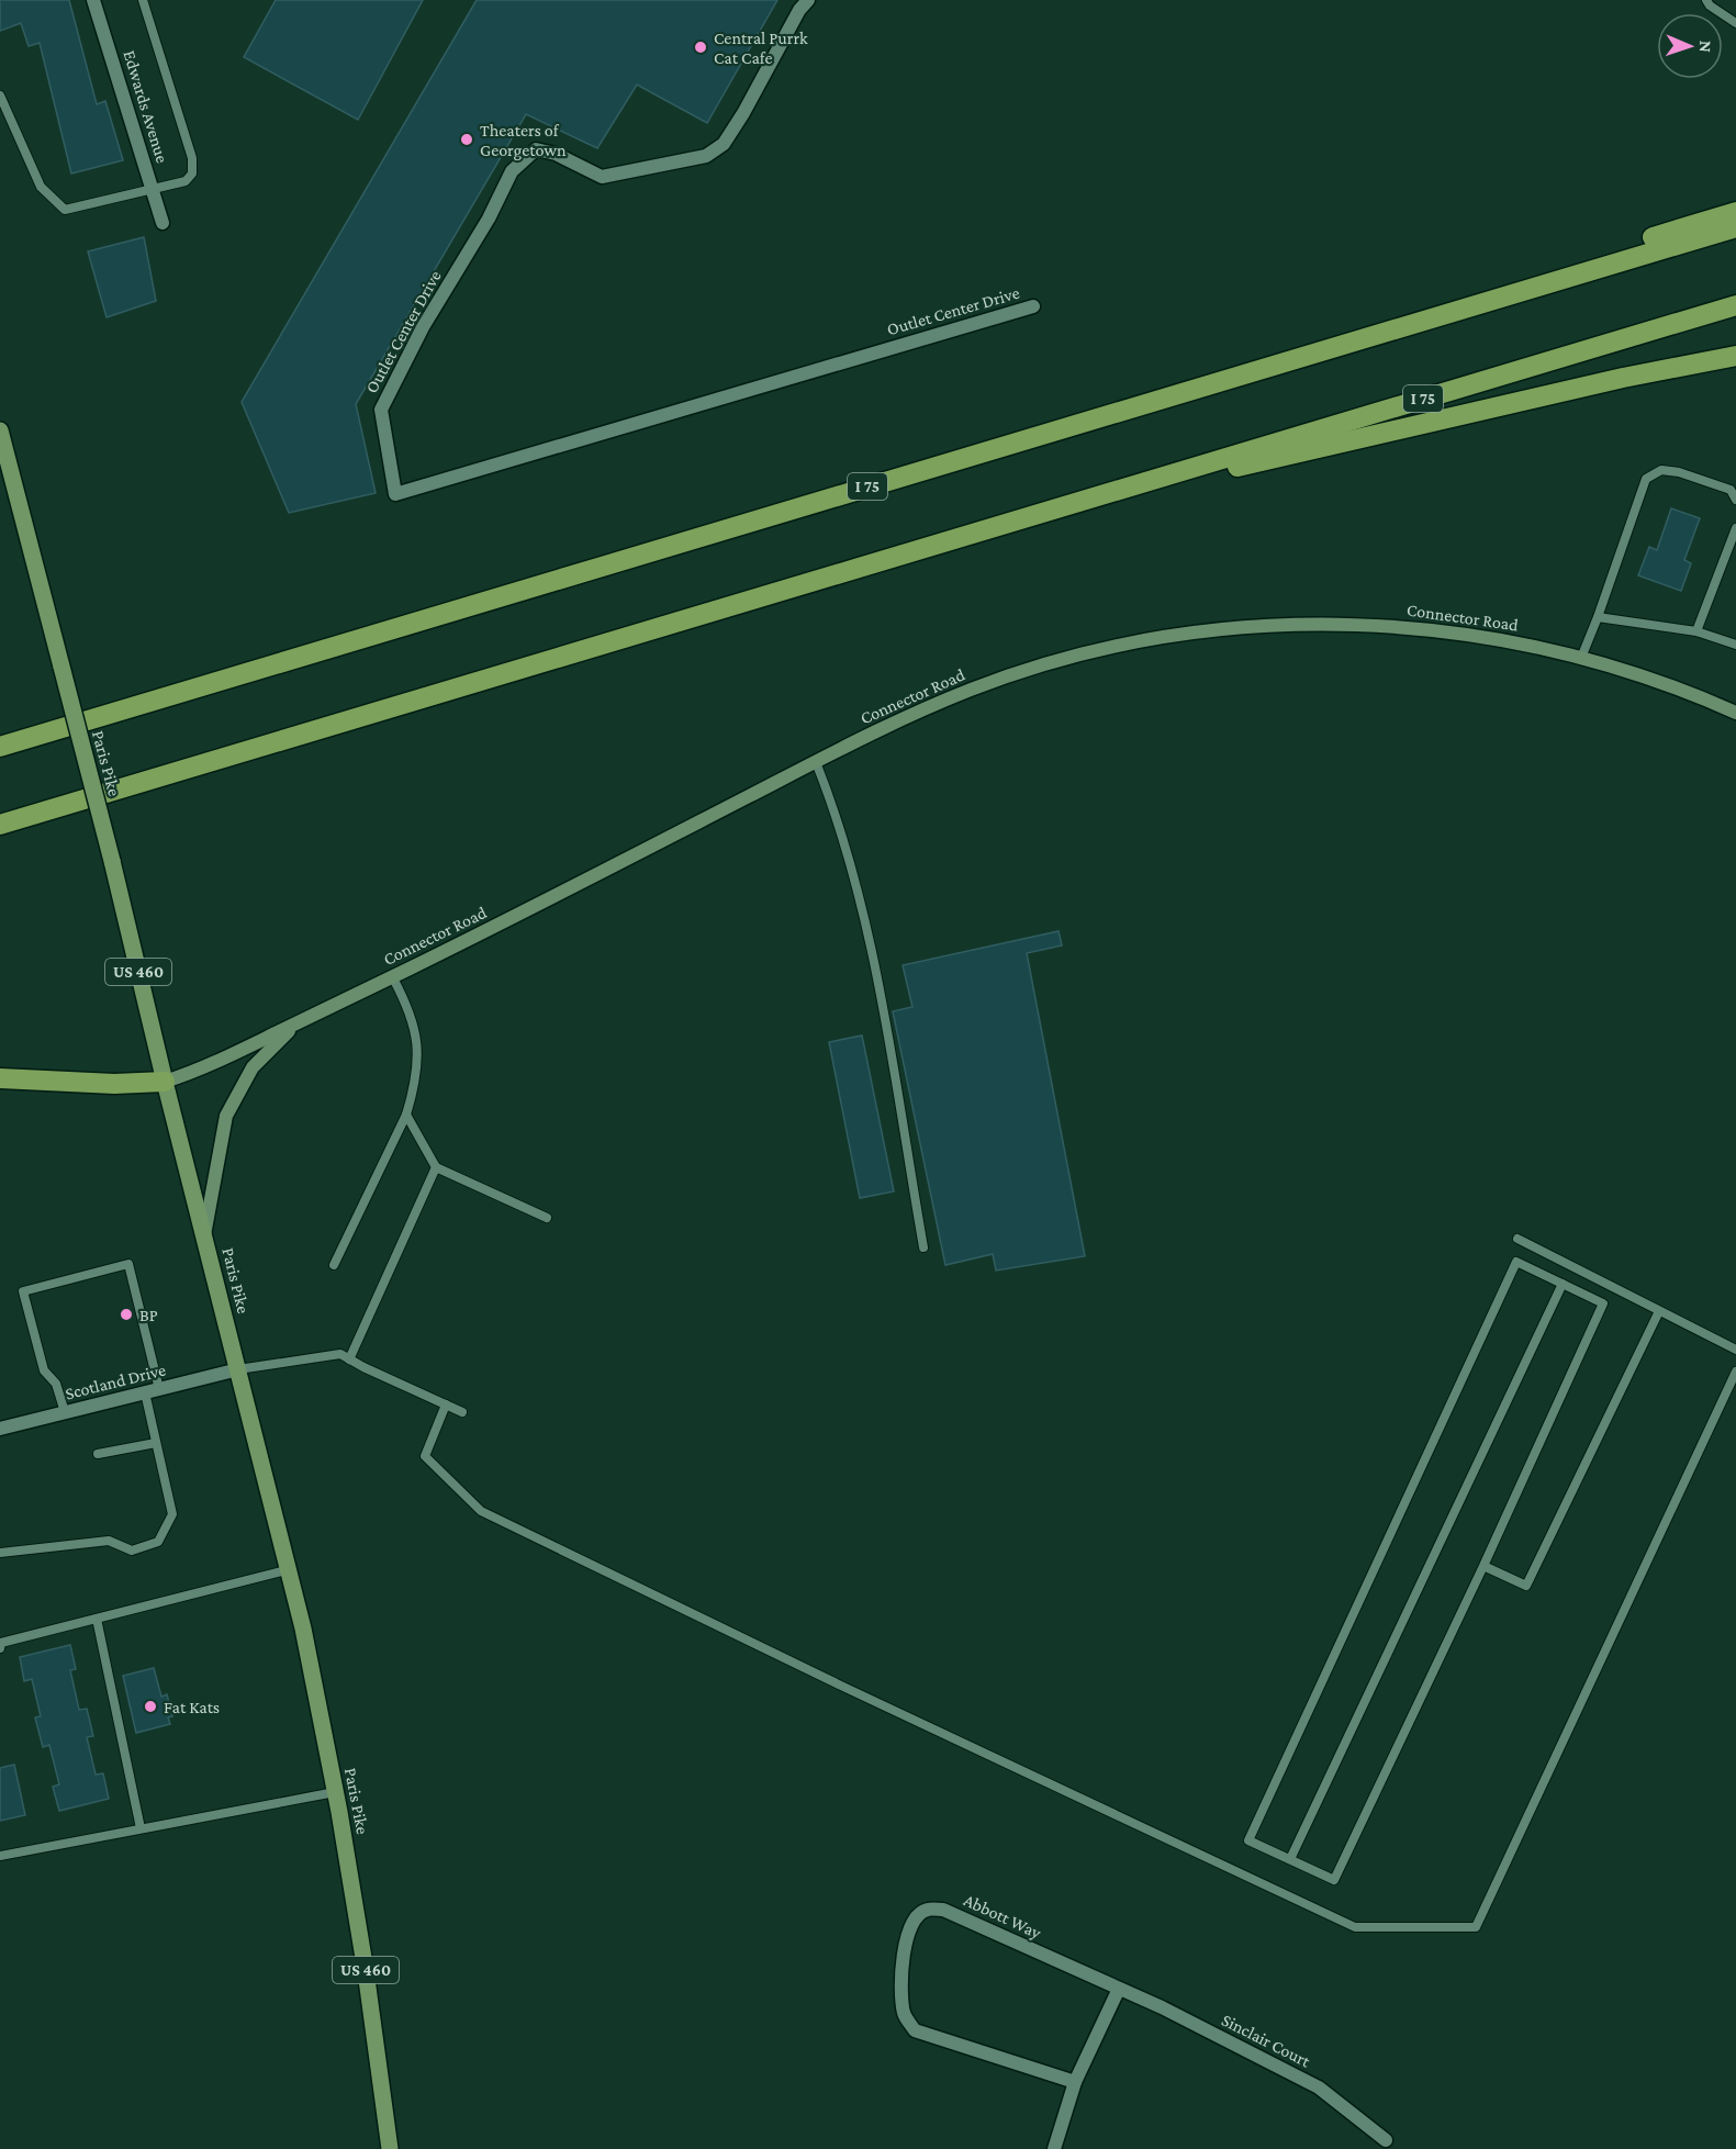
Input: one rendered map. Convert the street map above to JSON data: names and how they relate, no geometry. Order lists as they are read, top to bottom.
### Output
{
  "streets": {
    "highway": ["I 75"],
    "main road": ["Connector Road", "Paris Pike", "US 460"],
    "street": [
      "Edwards Avenue",
      "Outlet Center Drive",
      "Scotland Drive",
      "Abbott Way",
      "Sinclair Court"
    ]
  },
  "crossings": [
    ["Connector Road", "Paris Pike"],
    ["Paris Pike", "Scotland Drive"],
    ["Abbott Way", "Sinclair Court"]
  ],
  "places": [
    "Central Purrk Cat Cafe",
    "Theaters of Georgetown",
    "BP",
    "Fat Kats"
  ],
  "north": "right"
}
